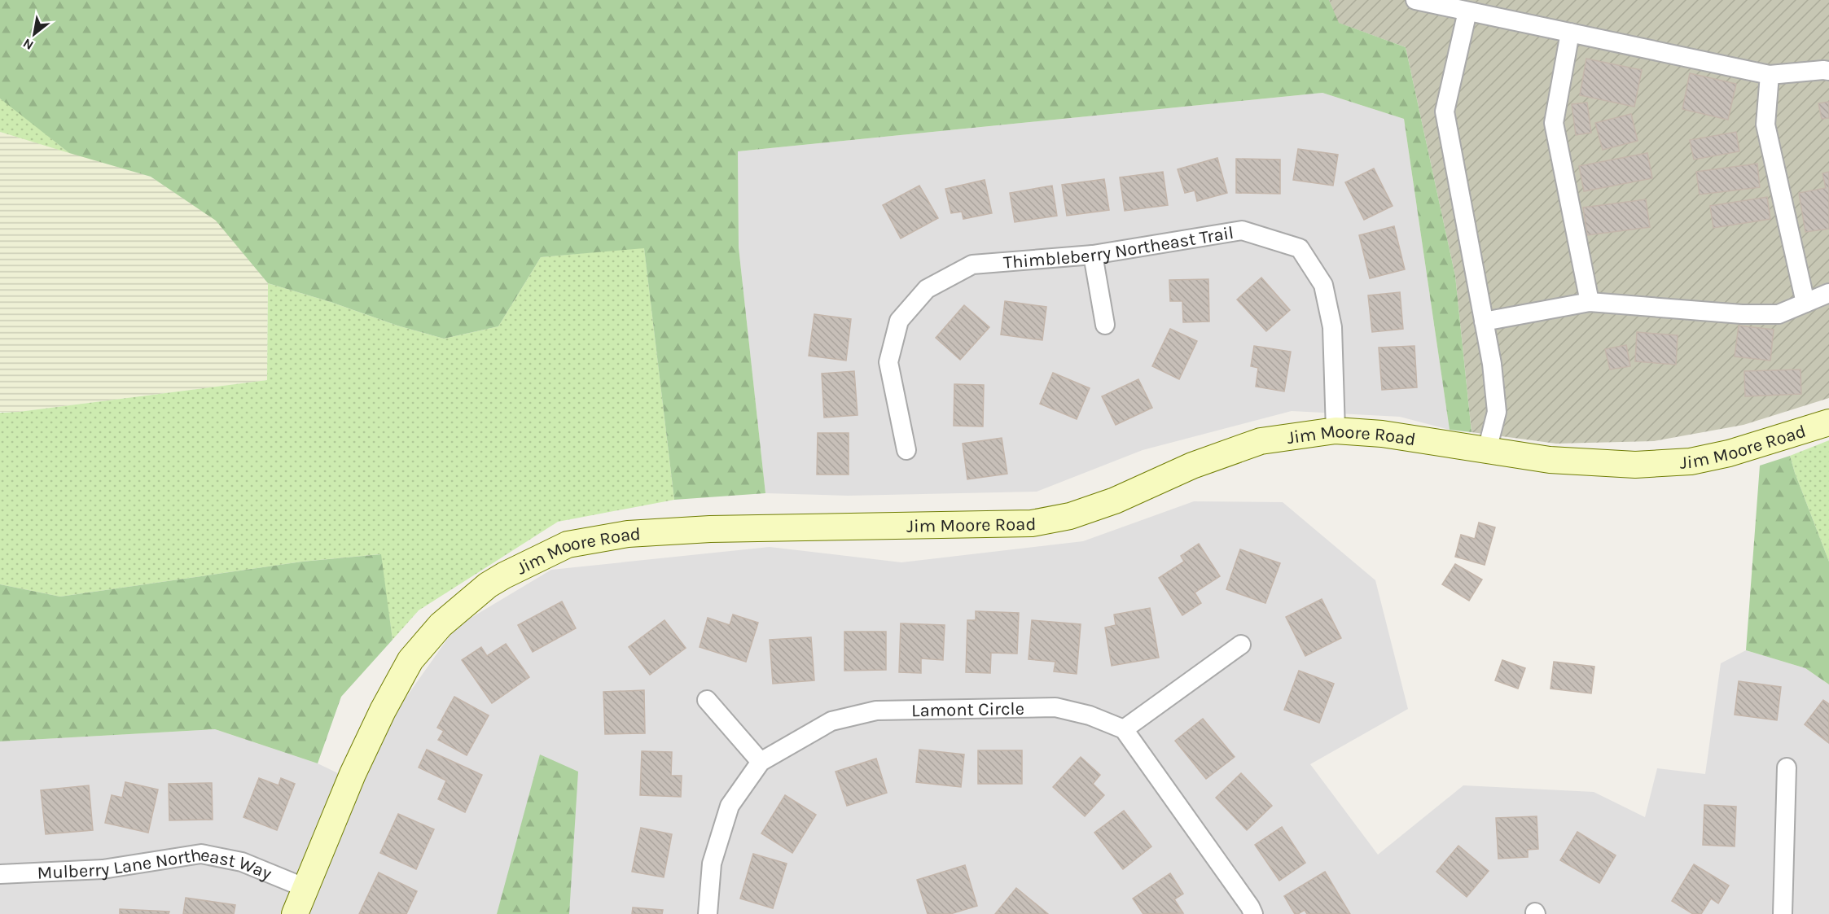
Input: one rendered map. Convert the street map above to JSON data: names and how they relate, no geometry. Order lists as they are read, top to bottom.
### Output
{
  "streets": {
    "street": [
      "Thimbleberry Northeast Trail",
      "Jim Moore Road",
      "Lamont Circle",
      "Mulberry Lane Northeast Way"
    ]
  },
  "crossings": [
    ["Thimbleberry Northeast Trail", "Jim Moore Road"],
    ["Jim Moore Road", "Mulberry Lane Northeast Way"]
  ],
  "north": "bottom left"
}
